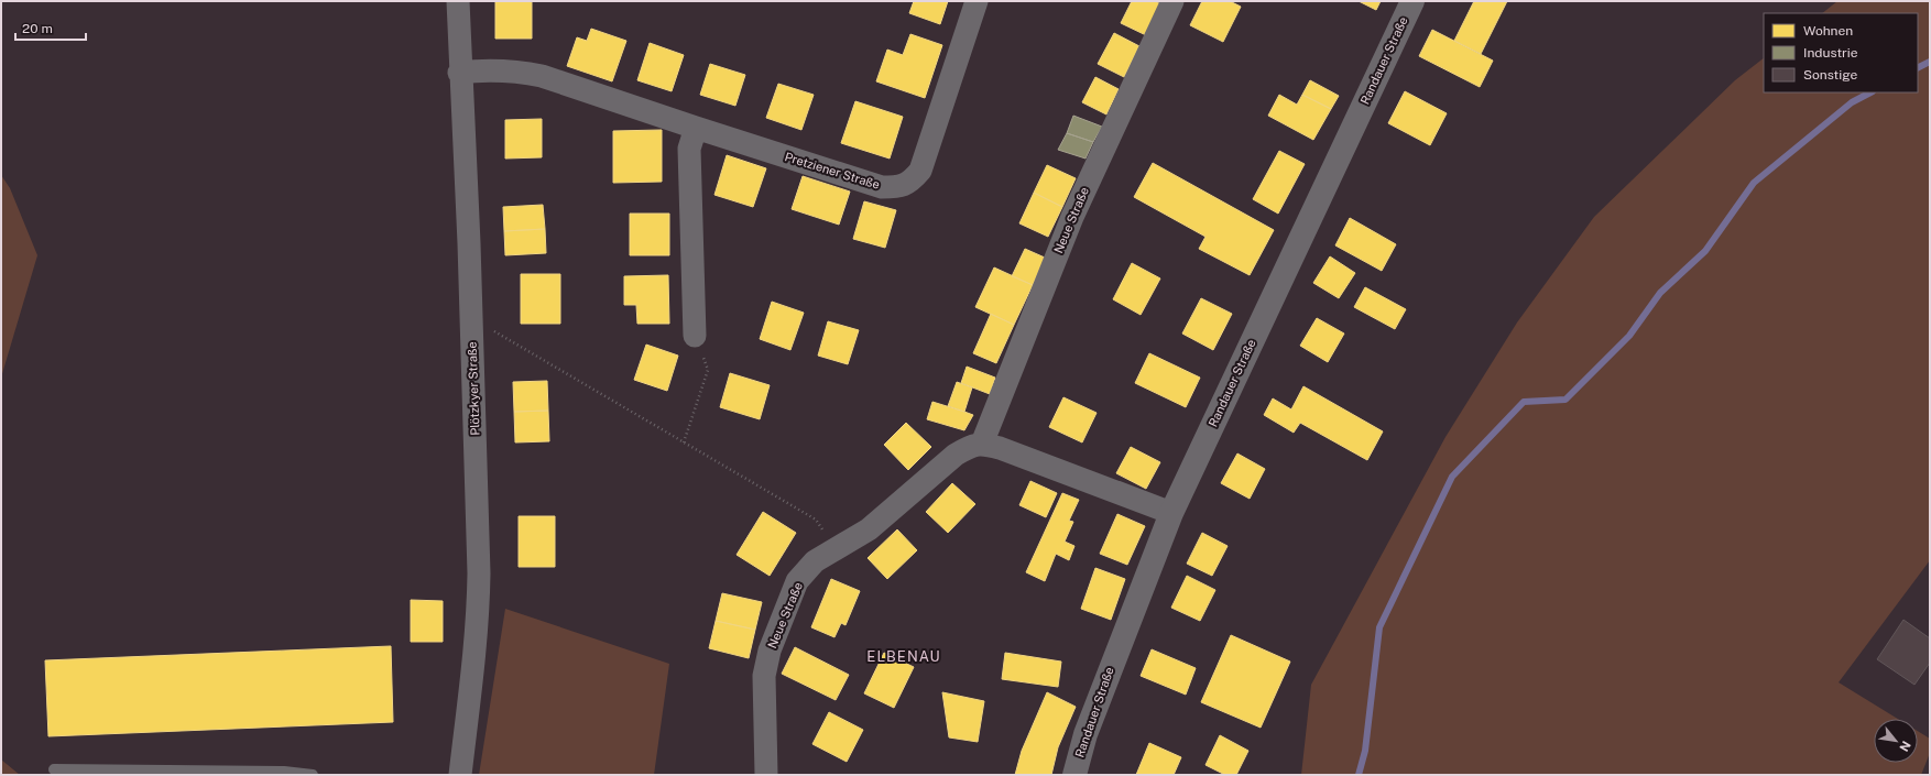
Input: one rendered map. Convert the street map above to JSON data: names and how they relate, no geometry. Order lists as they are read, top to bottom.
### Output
{
  "streets": {
    "street": [
      "Randauer Straße",
      "Pretziener Straße",
      "Neue Straße",
      "Plötzkyer Straße"
    ]
  },
  "crossings": [
    ["Pretziener Straße", "Plötzkyer Straße"]
  ],
  "districts": ["ELBENAU"],
  "legend": ["Wohnen", "Industrie", "Sonstige"],
  "scale_bar": "20 m",
  "north": "bottom right"
}
